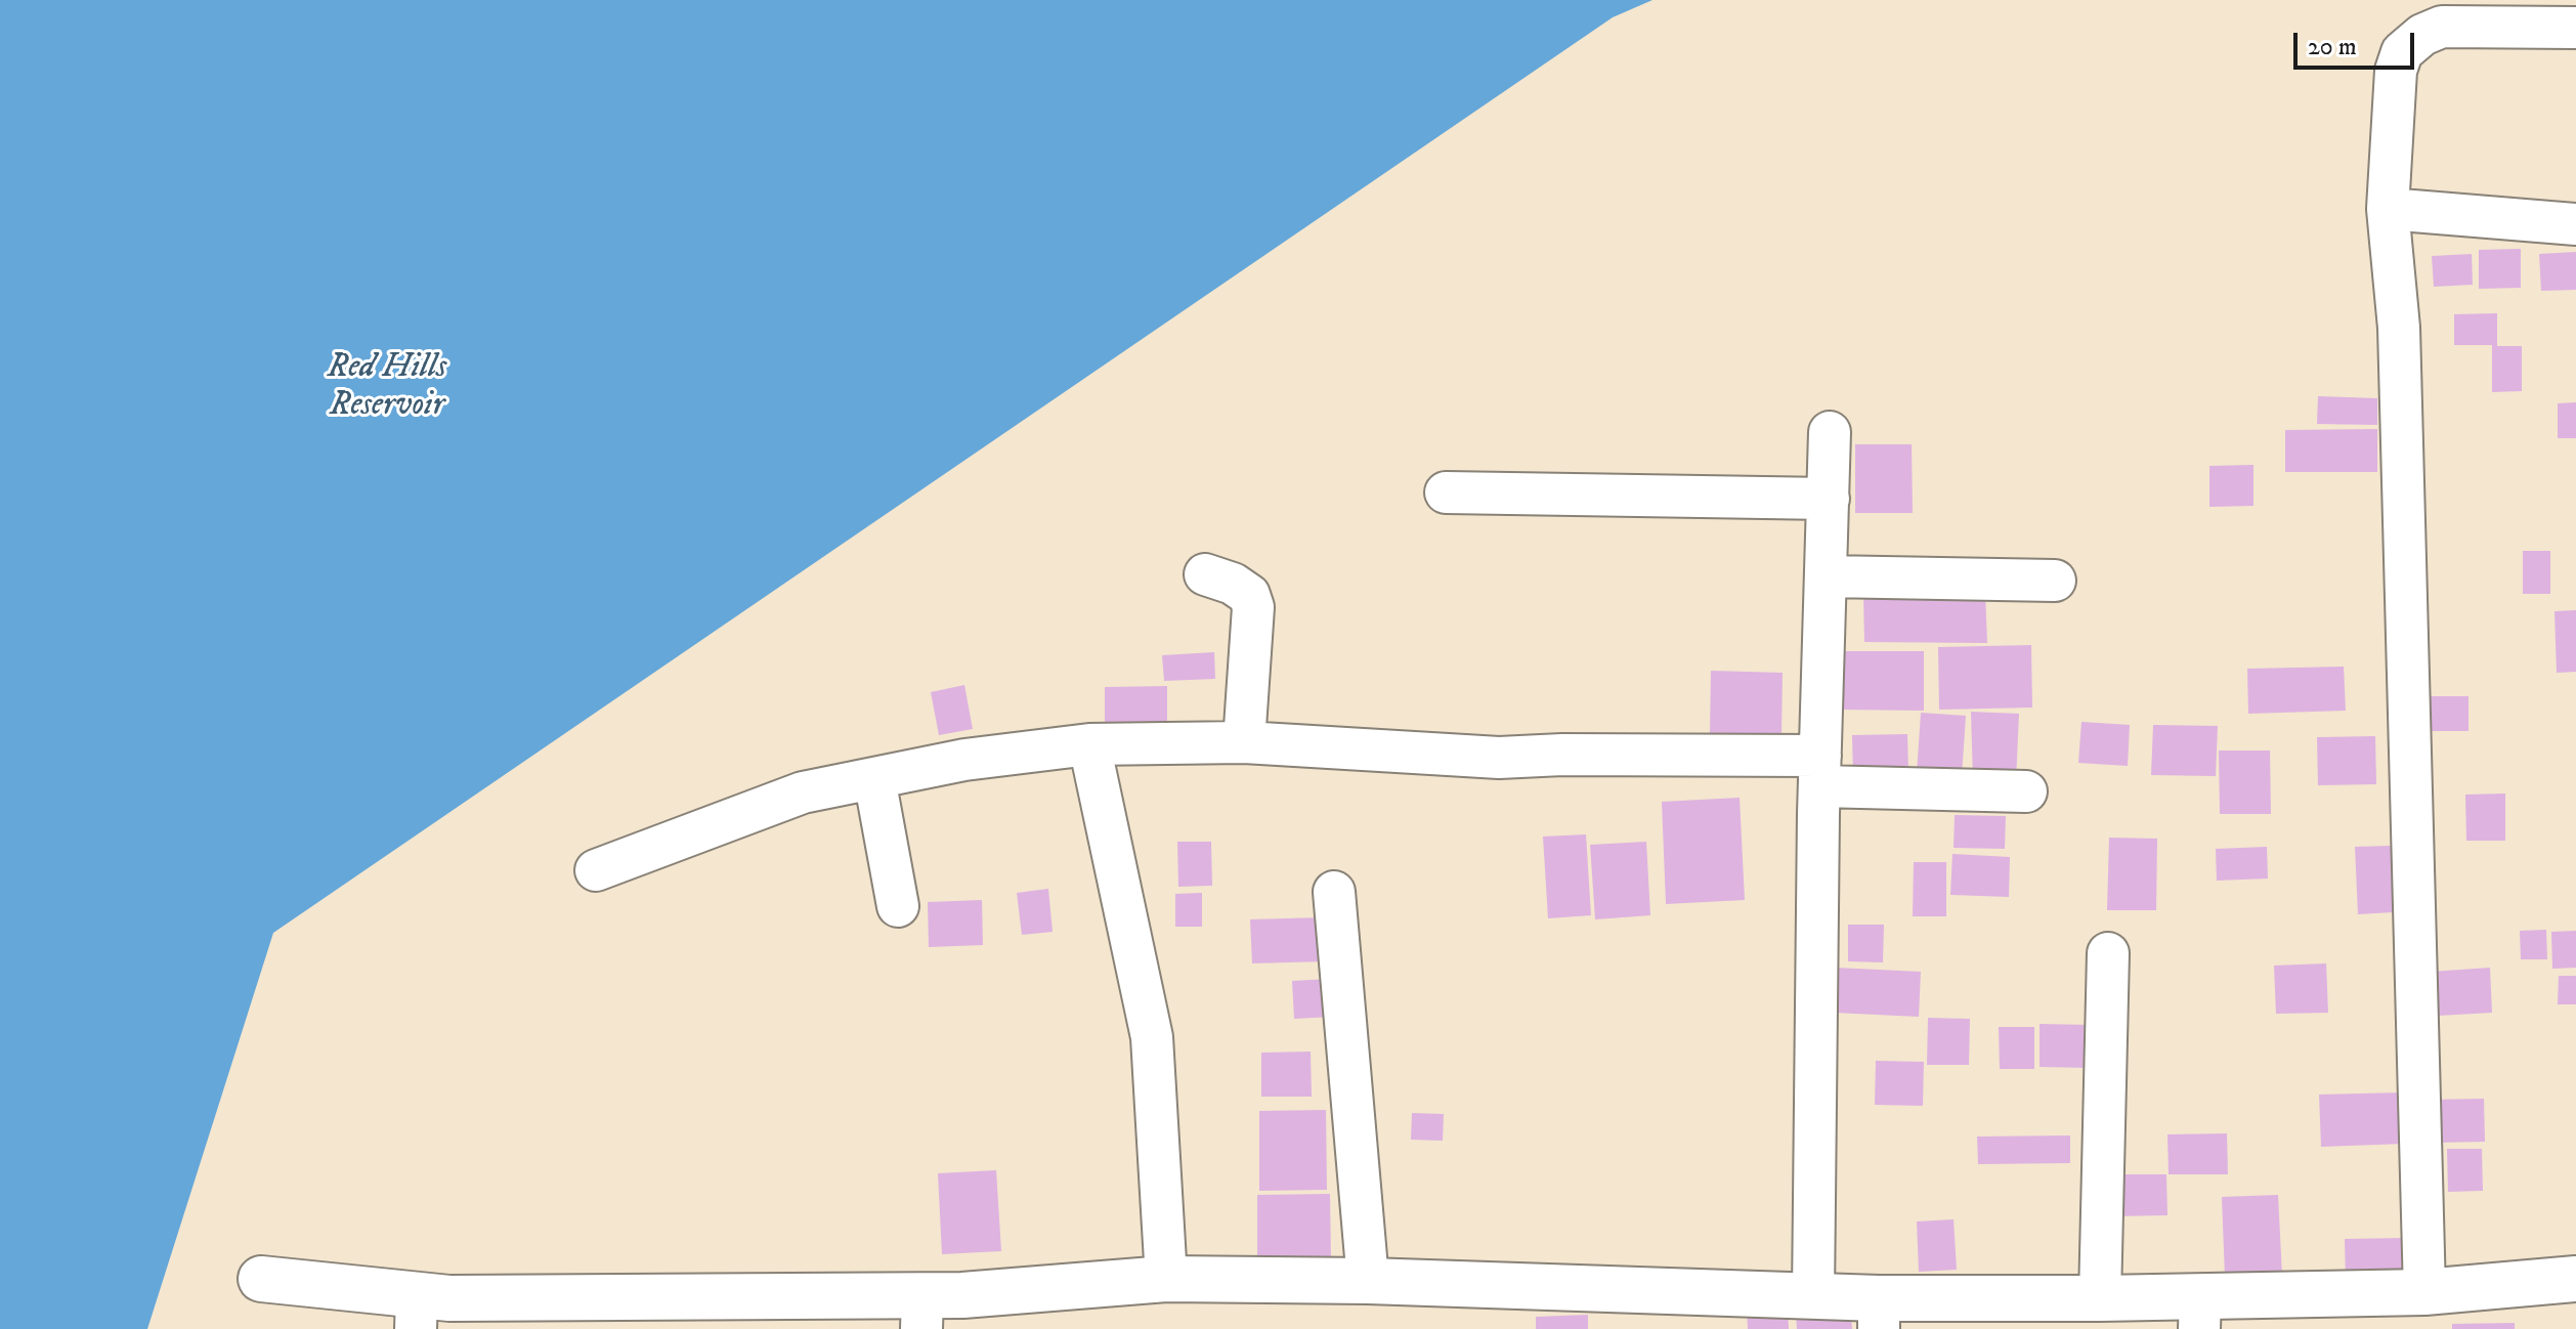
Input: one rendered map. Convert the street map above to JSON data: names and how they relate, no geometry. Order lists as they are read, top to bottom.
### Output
{
  "water": ["Red Hills Reservoir"],
  "scale_bar": "20 m"
}
